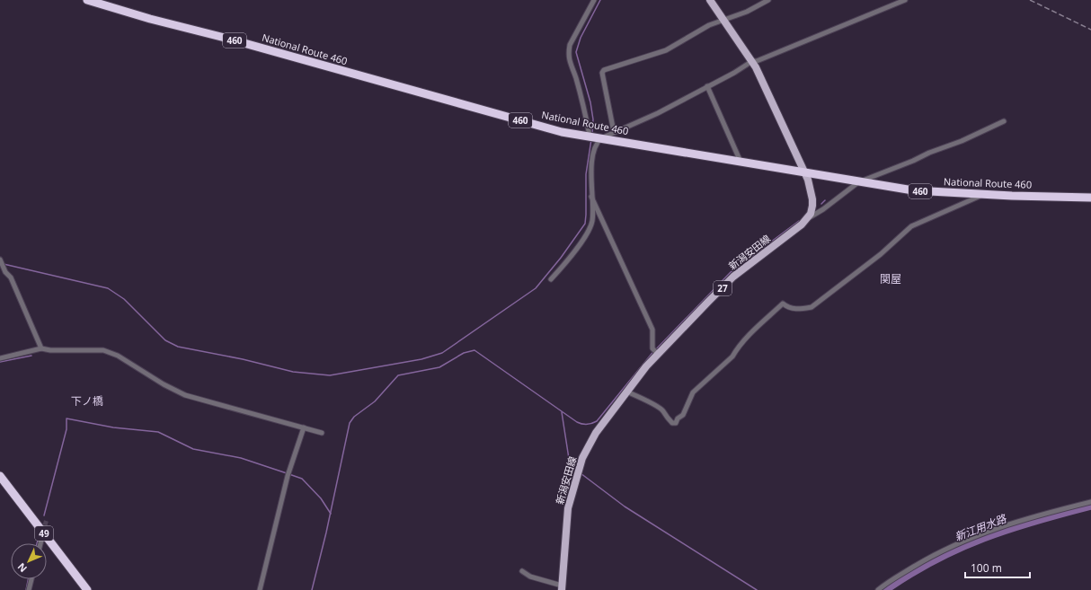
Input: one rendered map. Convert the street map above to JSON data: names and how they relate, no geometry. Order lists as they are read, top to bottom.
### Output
{
  "streets": {
    "highway": ["460", "National Route 460", "49"],
    "main road": ["新潟安田線", "27"]
  },
  "districts": ["関屋", "下ノ橋"],
  "water": ["新江用水路"],
  "scale_bar": "100 m",
  "north": "bottom left"
}
